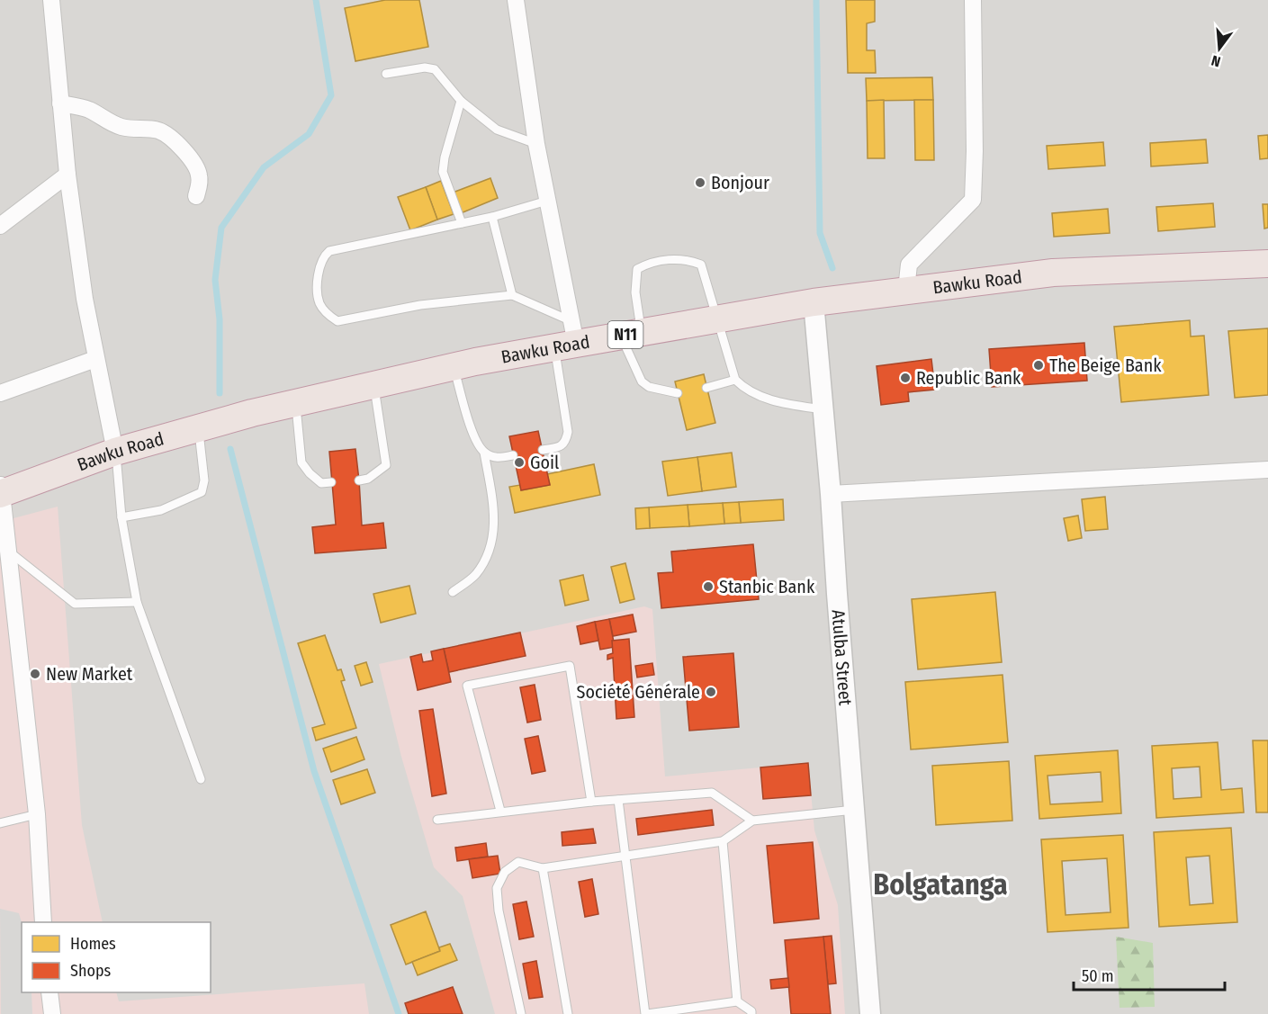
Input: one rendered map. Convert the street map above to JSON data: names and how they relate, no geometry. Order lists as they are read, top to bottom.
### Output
{
  "streets": {
    "highway": ["Bawku Road", "N11"],
    "street": ["Atulba Street"]
  },
  "crossings": [
    ["Bawku Road", "Atulba Street"]
  ],
  "districts": ["Bolgatanga"],
  "places": [
    "Bonjour",
    "The Beige Bank",
    "Republic Bank",
    "Goil",
    "Stanbic Bank",
    "New Market",
    "Société Générale"
  ],
  "legend": ["Homes", "Shops"],
  "scale_bar": "50 m",
  "north": "bottom"
}
